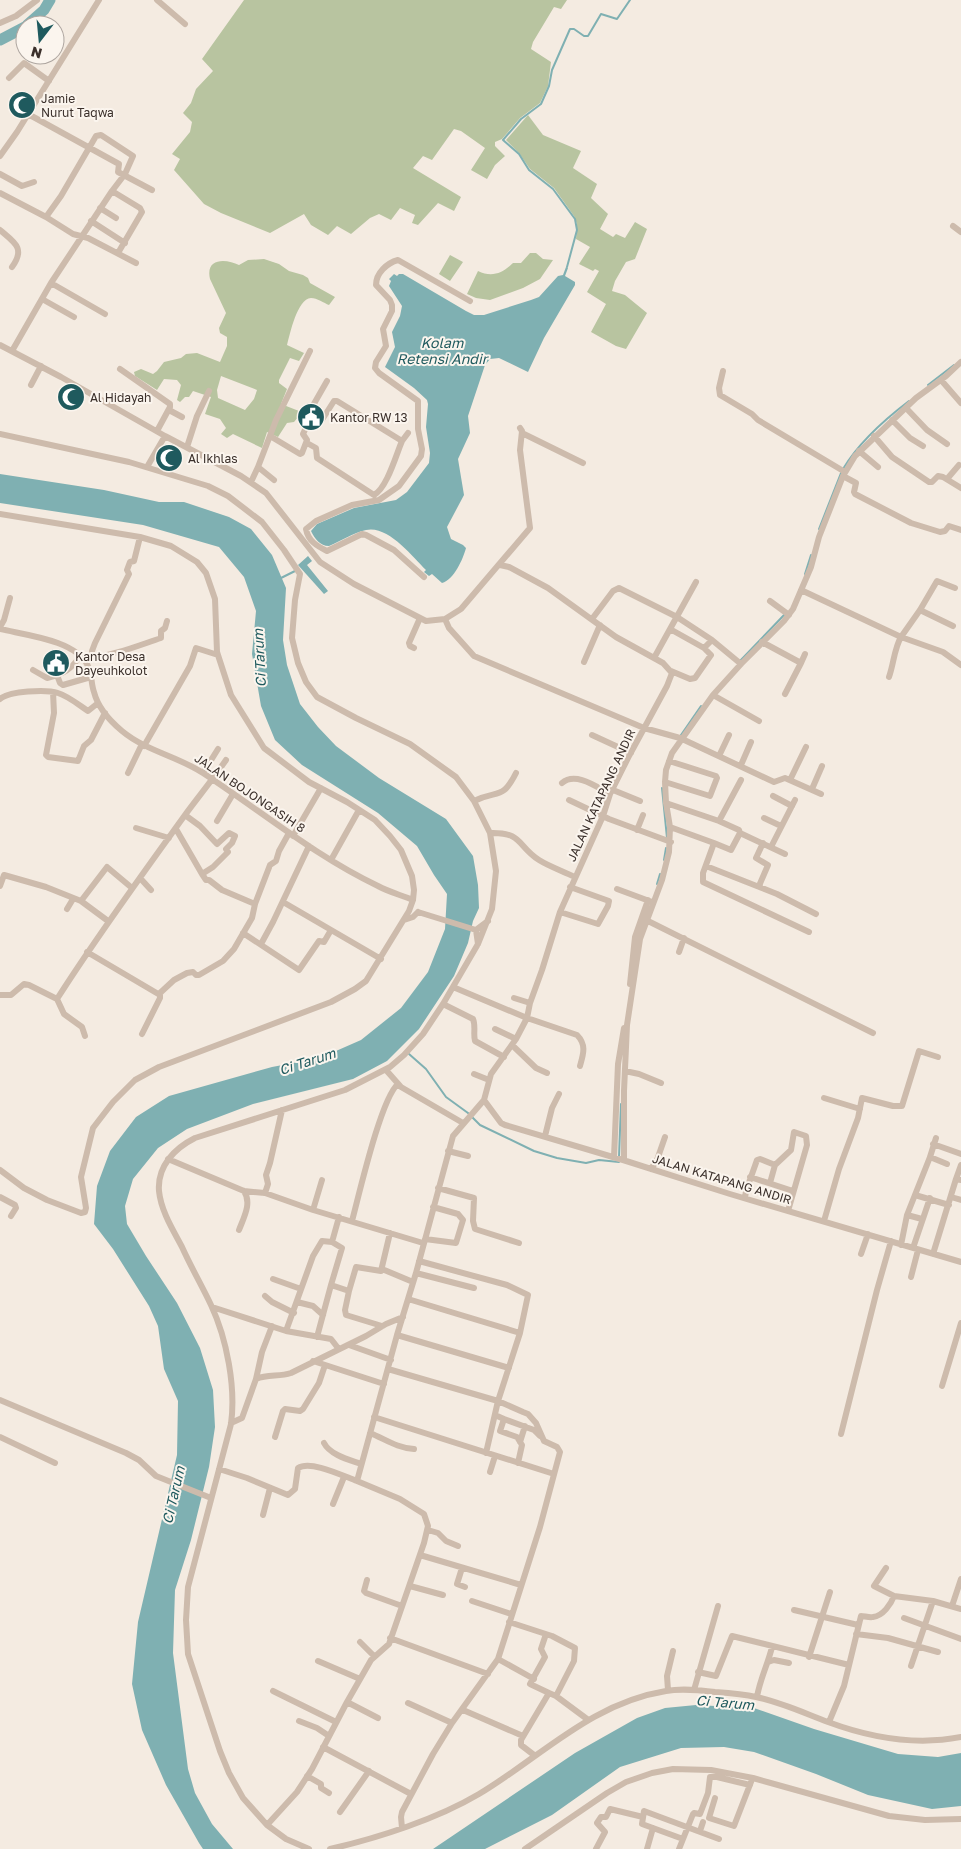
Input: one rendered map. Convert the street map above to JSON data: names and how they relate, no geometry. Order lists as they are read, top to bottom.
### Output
{
  "streets": {
    "street": ["JALAN BOJONGASIH 8", "JALAN KATAPANG ANDIR"]
  },
  "water": ["Kolam Retensi Andir", "Ci Tarum"],
  "places": {
    "mosque": ["Jamie Nurut Taqwa", "Al Hidayah", "Al Ikhlas"],
    "public building": ["Kantor RW 13", "Kantor Desa Dayeuhkolot"]
  },
  "north": "bottom"
}
